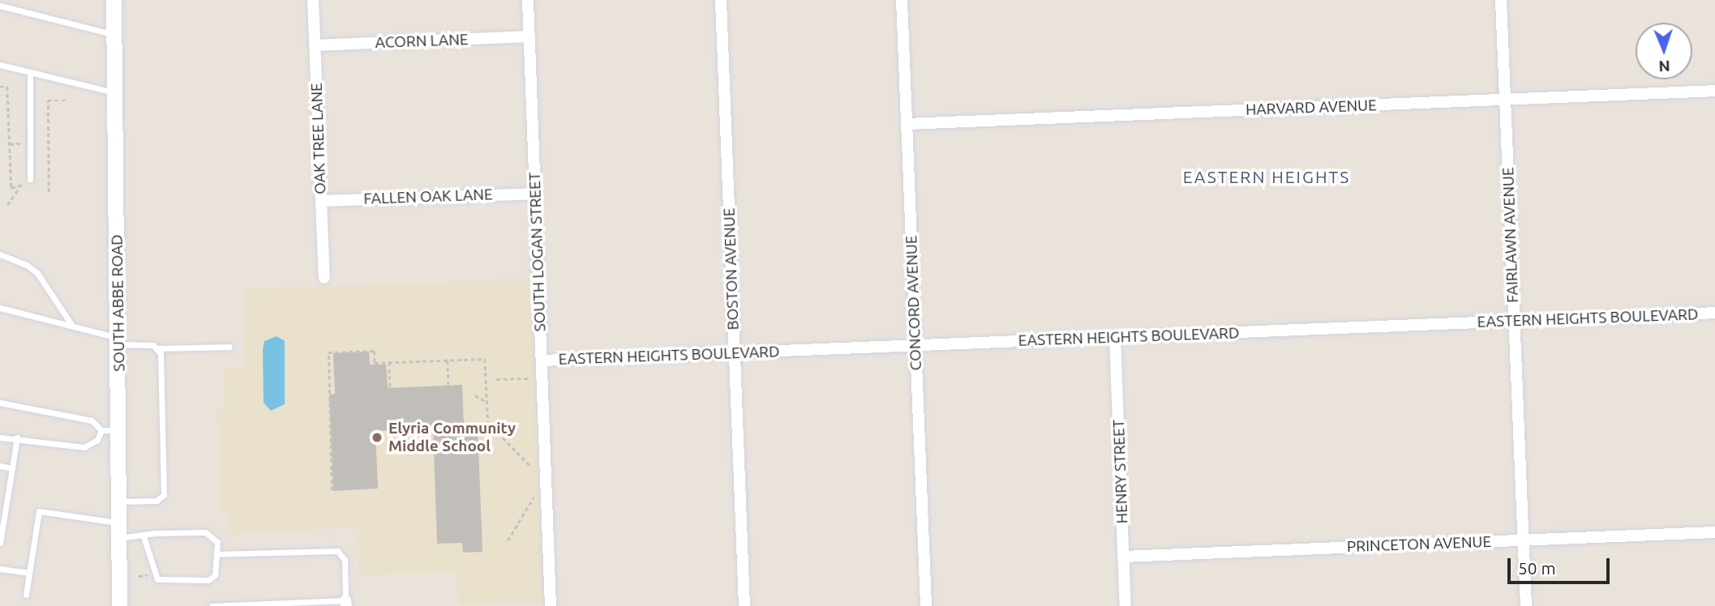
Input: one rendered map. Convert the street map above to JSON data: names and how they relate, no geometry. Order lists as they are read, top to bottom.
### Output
{
  "streets": {
    "street": [
      "ACORN LANE",
      "HARVARD AVENUE",
      "OAK TREE LANE",
      "FALLEN OAK LANE",
      "FAIRLAWN AVENUE",
      "SOUTH LOGAN STREET",
      "BOSTON AVENUE",
      "SOUTH ABBE ROAD",
      "CONCORD AVENUE",
      "EASTERN HEIGHTS BOULEVARD",
      "HENRY STREET",
      "PRINCETON AVENUE"
    ]
  },
  "crossings": [
    ["ACORN LANE", "OAK TREE LANE"],
    ["ACORN LANE", "SOUTH LOGAN STREET"],
    ["HARVARD AVENUE", "FAIRLAWN AVENUE"],
    ["HARVARD AVENUE", "CONCORD AVENUE"],
    ["OAK TREE LANE", "FALLEN OAK LANE"],
    ["FALLEN OAK LANE", "SOUTH LOGAN STREET"],
    ["FAIRLAWN AVENUE", "EASTERN HEIGHTS BOULEVARD"],
    ["FAIRLAWN AVENUE", "PRINCETON AVENUE"],
    ["SOUTH LOGAN STREET", "EASTERN HEIGHTS BOULEVARD"],
    ["BOSTON AVENUE", "EASTERN HEIGHTS BOULEVARD"],
    ["CONCORD AVENUE", "EASTERN HEIGHTS BOULEVARD"],
    ["EASTERN HEIGHTS BOULEVARD", "HENRY STREET"],
    ["HENRY STREET", "PRINCETON AVENUE"]
  ],
  "districts": ["EASTERN HEIGHTS"],
  "places": ["Elyria Community Middle School"],
  "scale_bar": "50 m",
  "north": "bottom"
}
